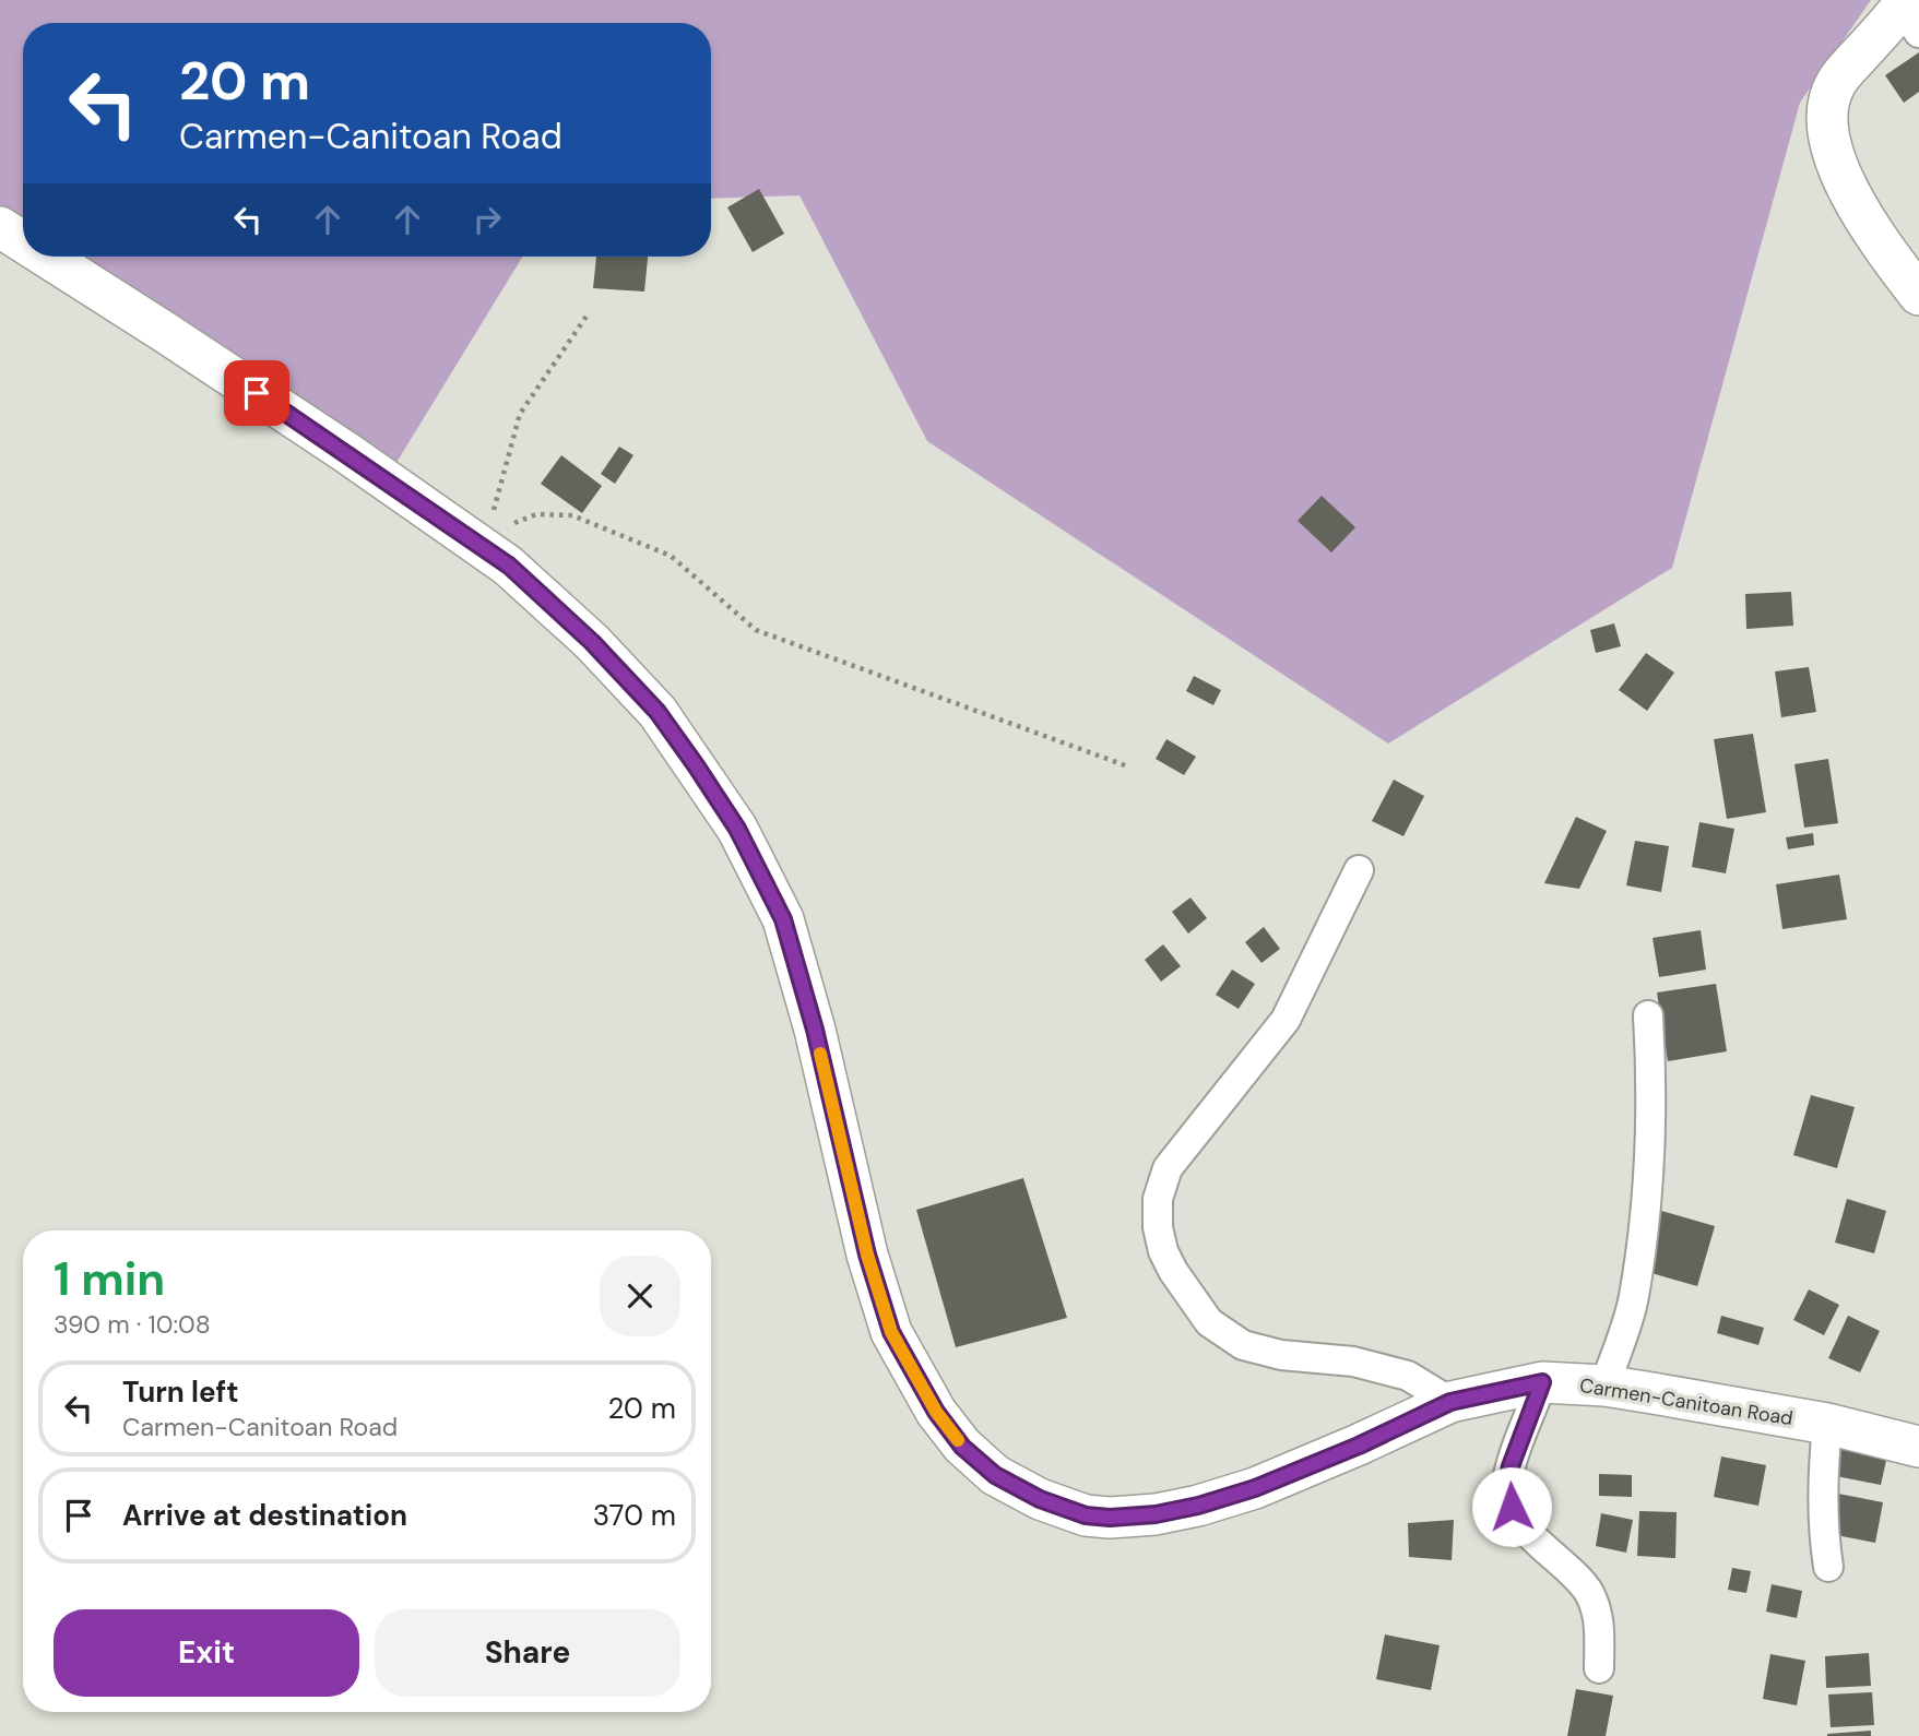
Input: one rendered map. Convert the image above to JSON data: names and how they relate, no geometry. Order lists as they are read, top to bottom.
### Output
{
  "streets": {
    "main road": ["Carmen-Canitoan Road"]
  },
  "page": {
    "turn": ["20 m", "Carmen-Canitoan Road"],
    "heading": ["1 min", "390 m · 10:08"],
    "list": [
      {
        "name": "Turn left",
        "note": "Carmen-Canitoan Road",
        "value": "20 m"
      },
      {
        "name": "Arrive at destination",
        "value": "370 m"
      }
    ],
    "buttons": ["Exit", "Share"]
  }
}
